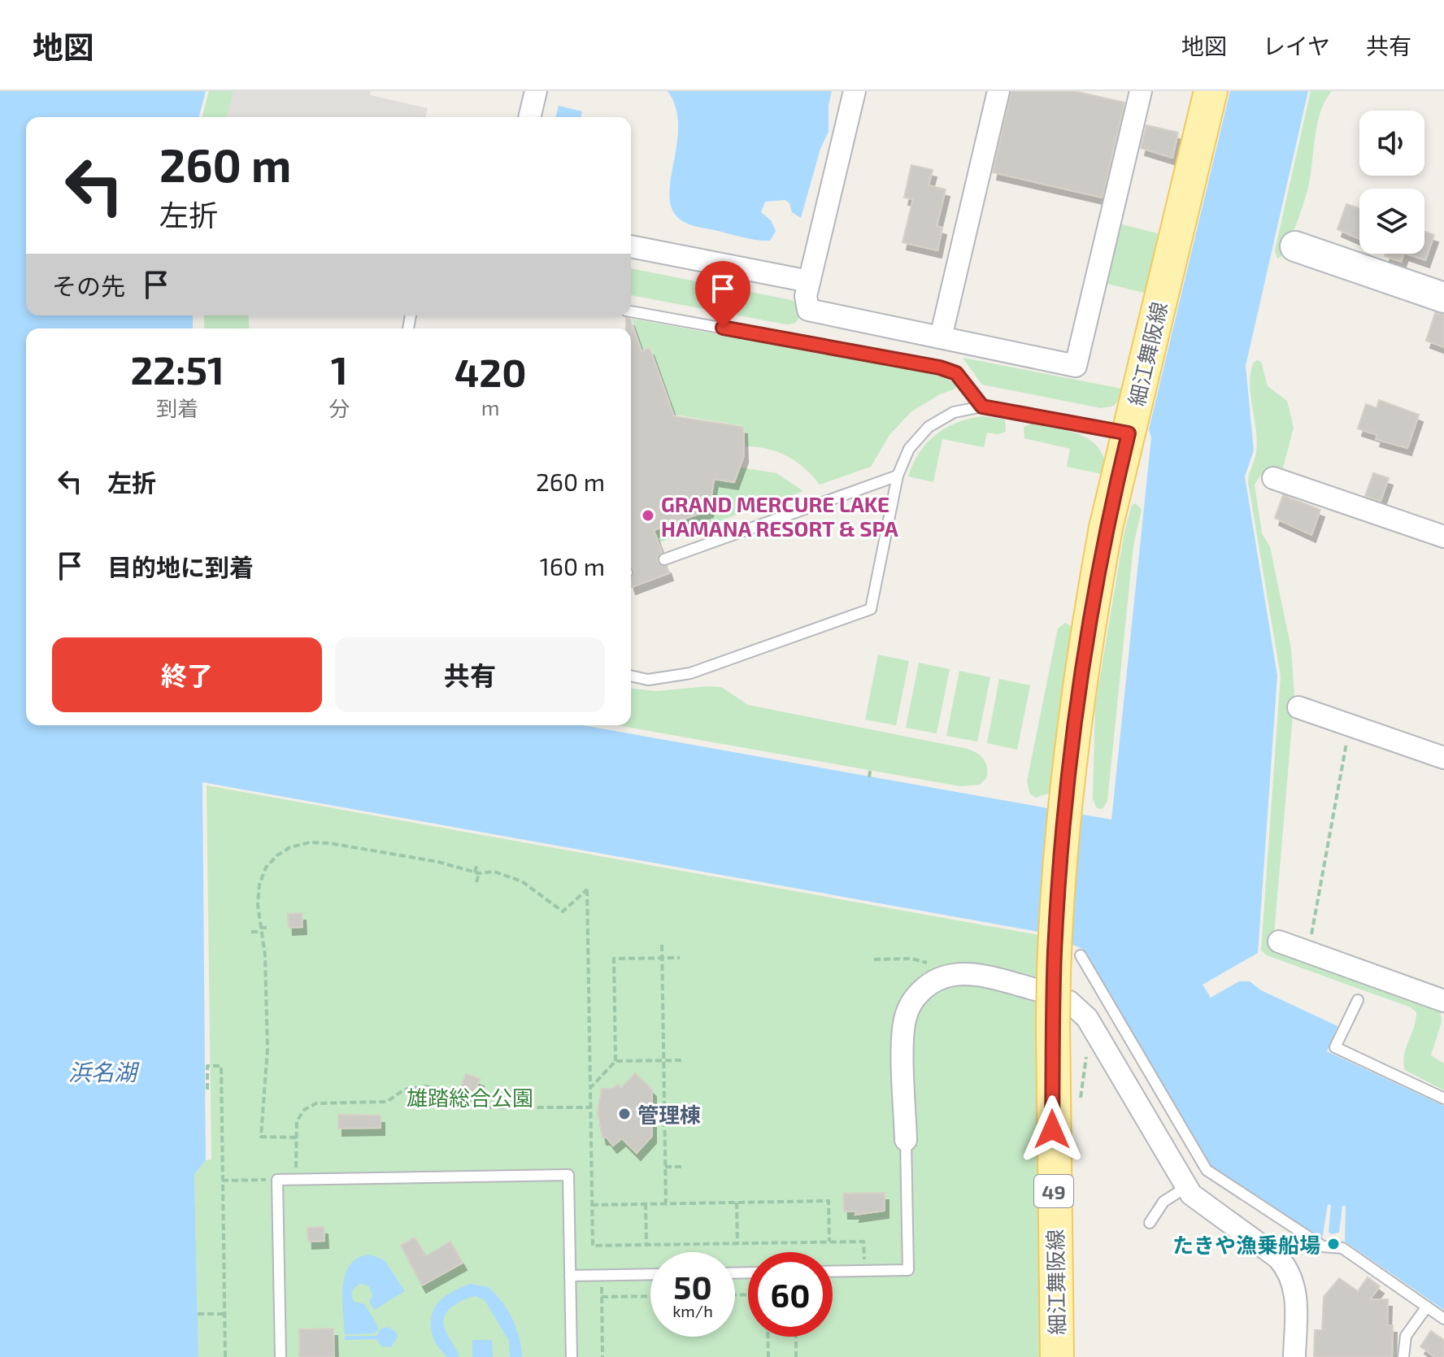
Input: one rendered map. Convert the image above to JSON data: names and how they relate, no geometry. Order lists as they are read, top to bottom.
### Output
{
  "streets": {
    "main road": ["細江舞阪線", "49"]
  },
  "water": ["浜名湖"],
  "parks": ["雄踏総合公園"],
  "places": ["GRAND MERCURE LAKE HAMANA RESORT & SPA", "管理棟", "たきや漁乗船場"],
  "page": {
    "header": "地図",
    "nav": ["地図", "レイヤ", "共有"],
    "turn": ["260 m", "左折"],
    "then": "その先",
    "eta": [
      "22:51",
      "到着",
      "1",
      "分",
      "420",
      "m"
    ],
    "list": [
      {
        "name": "左折",
        "value": "260 m"
      },
      {
        "name": "目的地に到着",
        "value": "160 m"
      }
    ],
    "buttons": ["終了", "共有"],
    "speed": "50 km/h",
    "limit": "60"
  }
}
